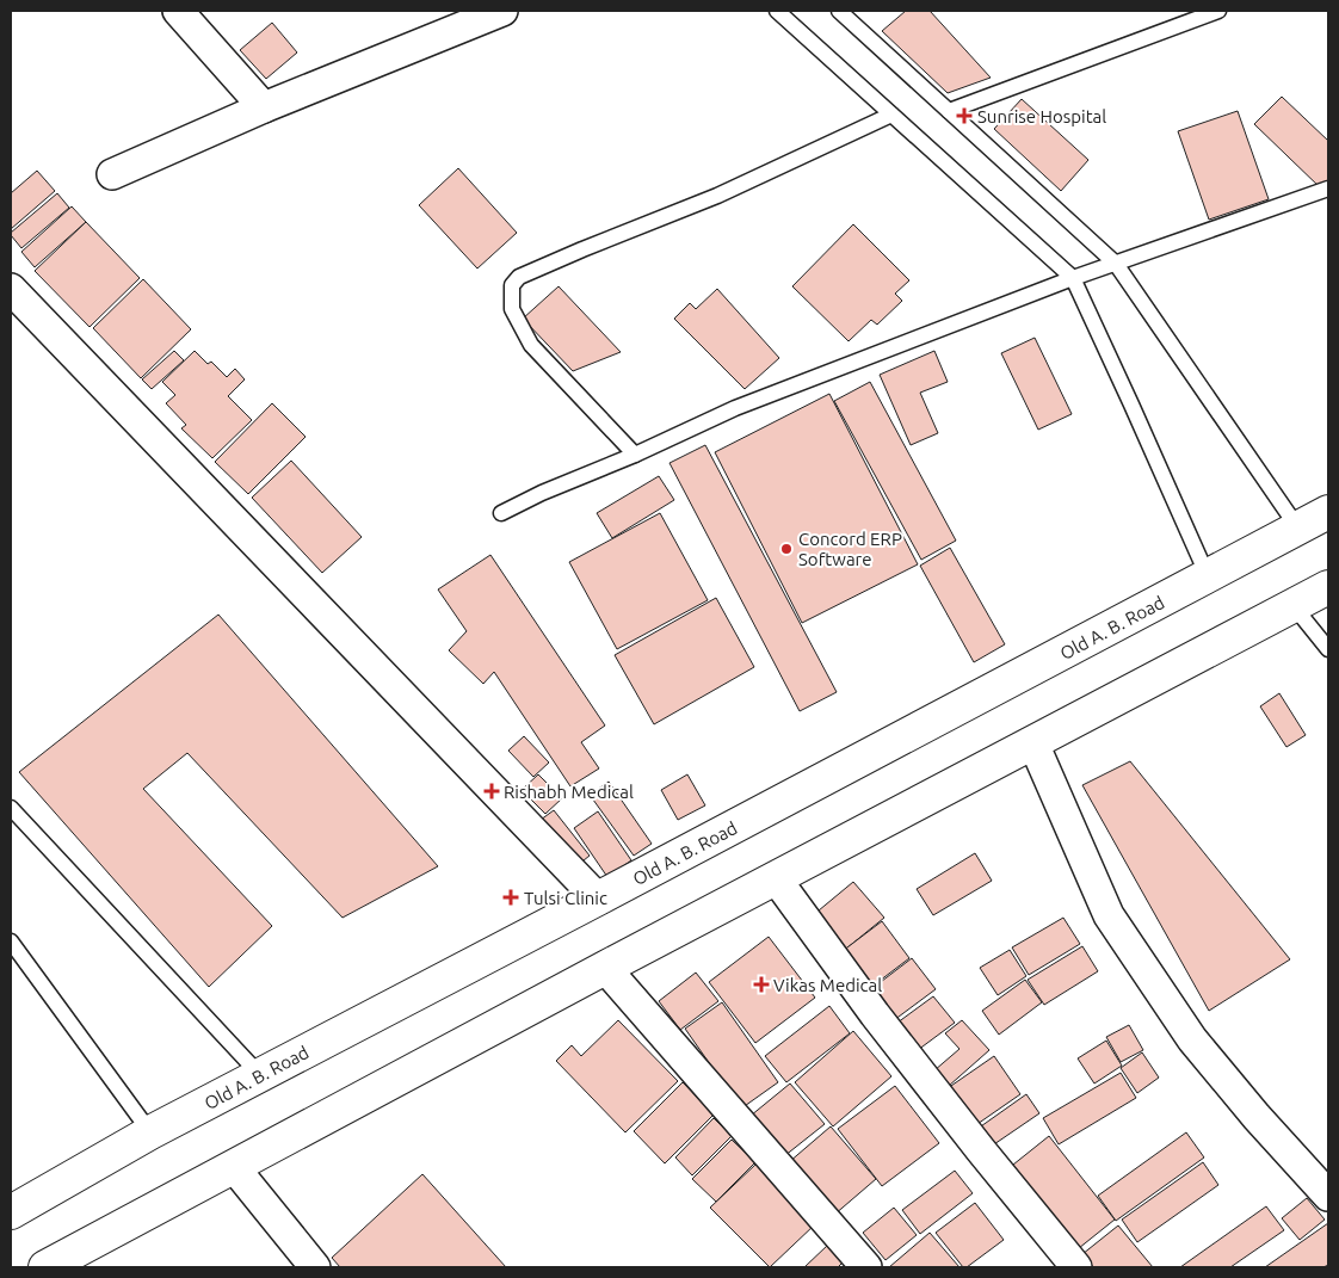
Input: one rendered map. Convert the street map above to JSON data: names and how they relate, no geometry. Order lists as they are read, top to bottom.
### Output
{
  "streets": {
    "main road": ["Old A. B. Road"]
  },
  "places": {
    "health": [
      "Sunrise Hospital",
      "Rishabh Medical",
      "Tulsi Clinic",
      "Vikas Medical"
    ],
    "other": ["Concord ERP Software"]
  }
}
